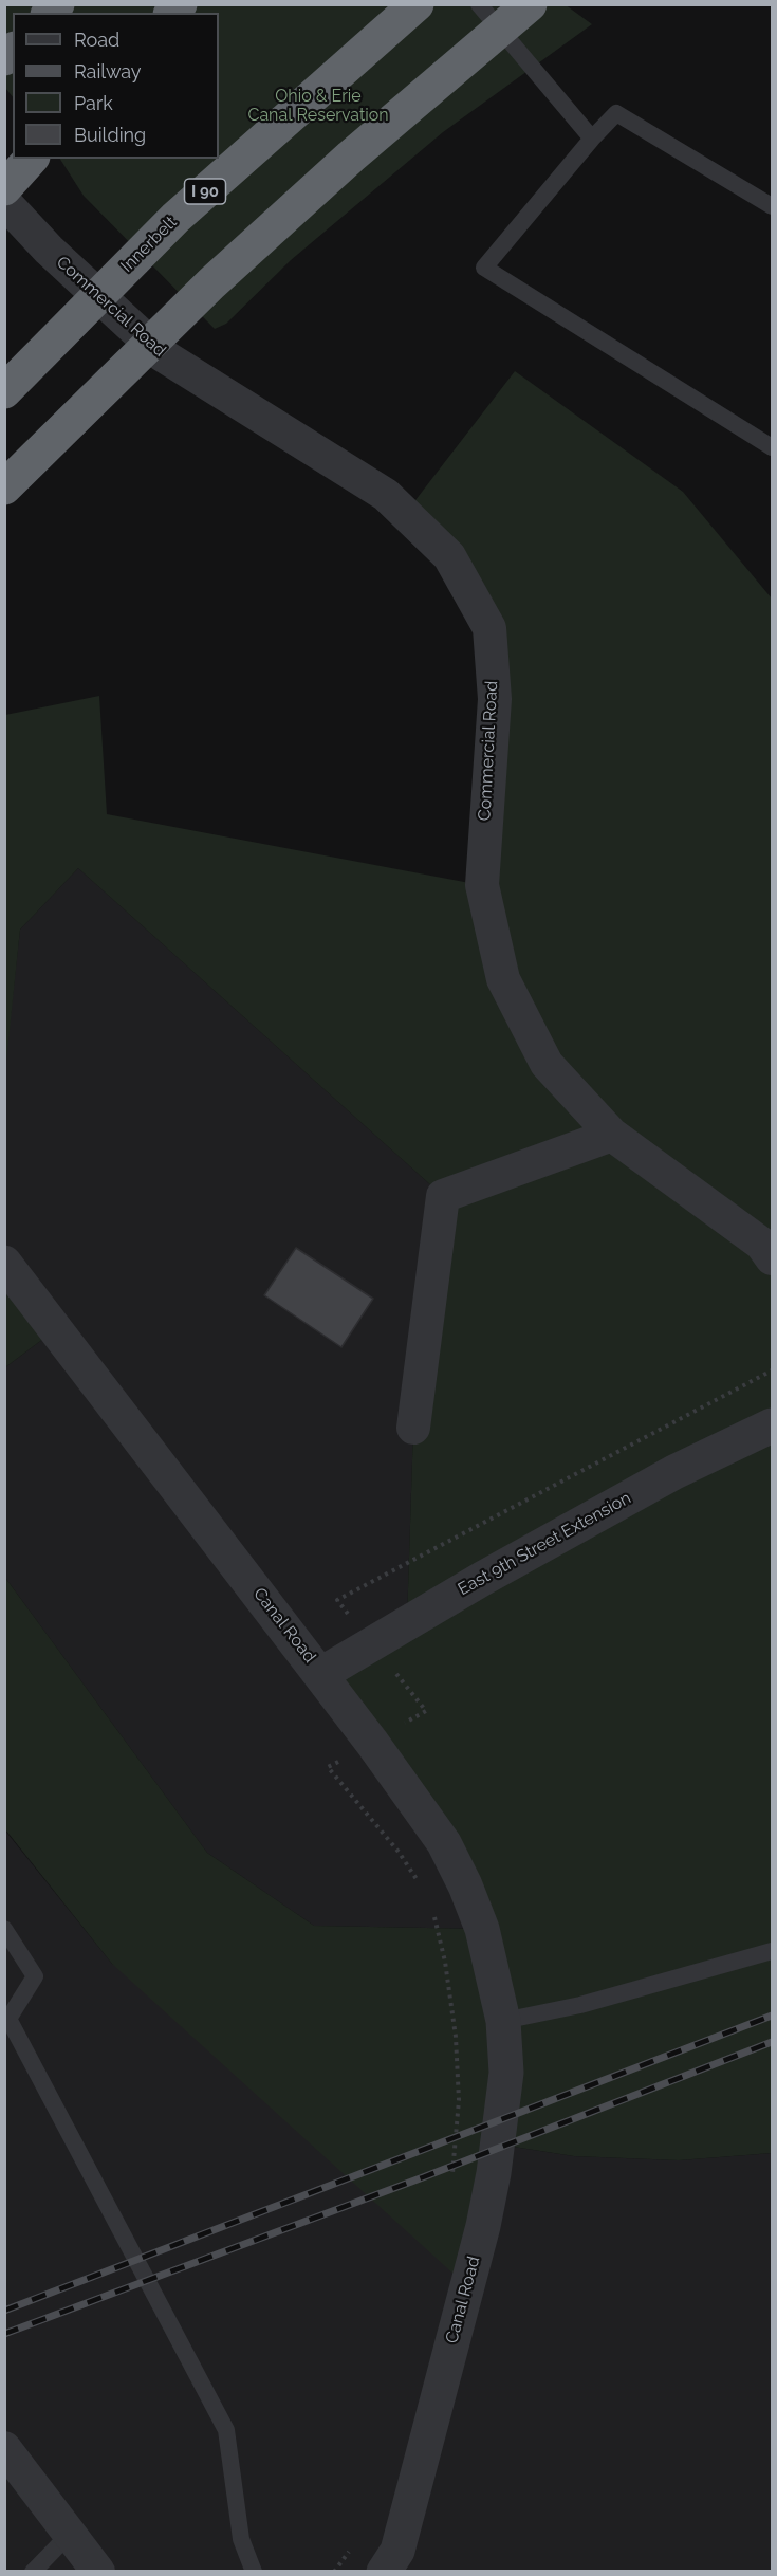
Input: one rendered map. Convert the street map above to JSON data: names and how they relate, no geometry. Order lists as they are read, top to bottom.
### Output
{
  "streets": {
    "highway": ["I 90", "Innerbelt"],
    "street": ["Commercial Road", "East 9th Street Extension", "Canal Road"]
  },
  "crossings": [
    ["East 9th Street Extension", "Canal Road"]
  ],
  "parks": ["Ohio & Erie Canal Reservation"],
  "legend": [
    "Road",
    "Railway",
    "Park",
    "Building"
  ]
}
